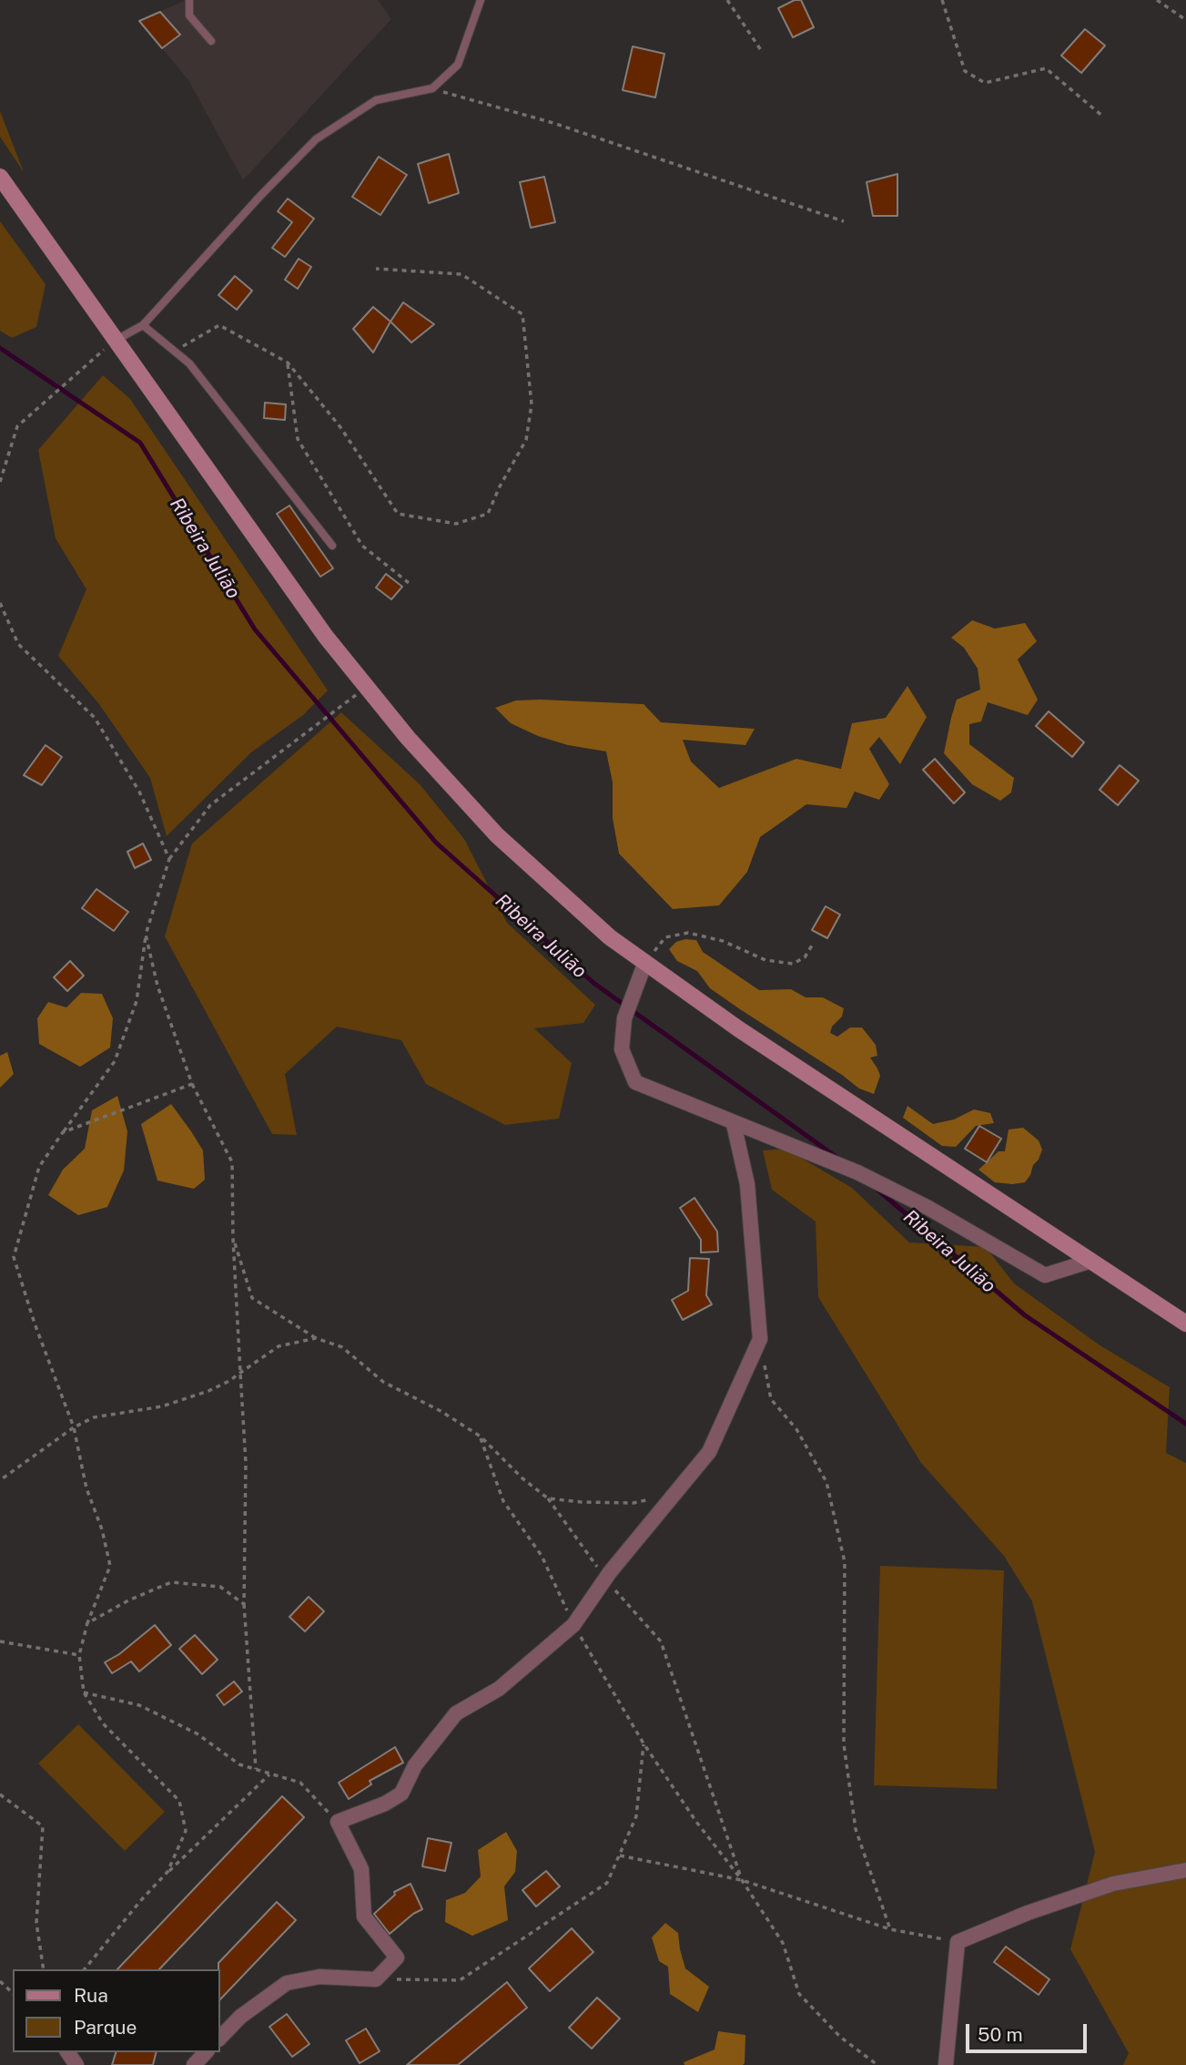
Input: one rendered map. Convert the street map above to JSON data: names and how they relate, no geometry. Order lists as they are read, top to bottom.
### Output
{
  "water": ["Ribeira Julião"],
  "legend": ["Rua", "Parque"],
  "scale_bar": "50 m"
}
